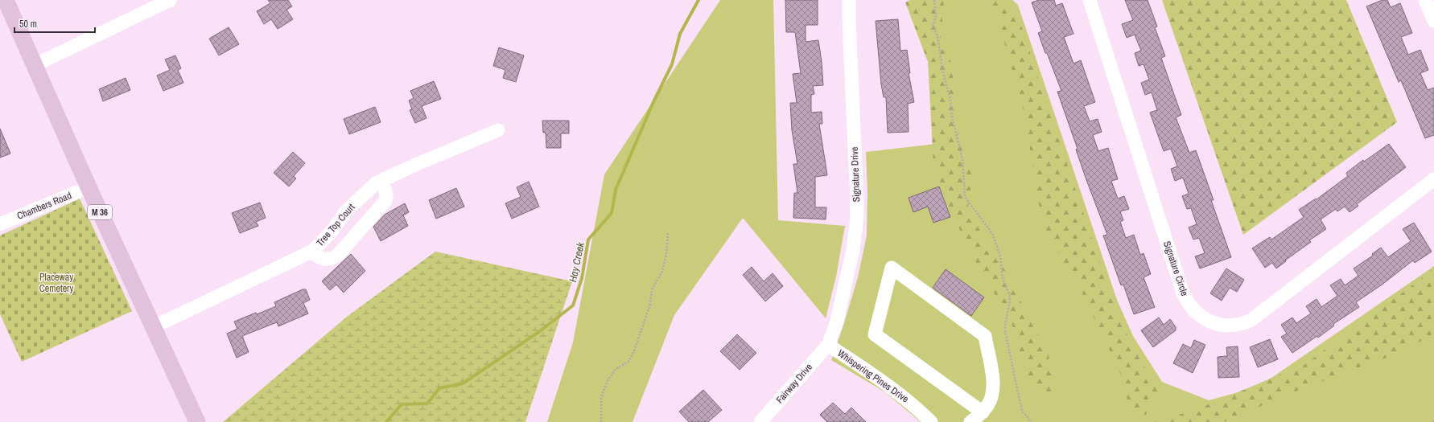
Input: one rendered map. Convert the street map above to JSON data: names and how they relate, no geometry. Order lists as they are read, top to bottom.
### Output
{
  "streets": {
    "main road": ["M 36"],
    "street": [
      "Signature Drive",
      "Chambers Road",
      "Tree Top Court",
      "Signature Circle",
      "Whispering Pines Drive",
      "Fairway Drive"
    ]
  },
  "crossings": [
    ["Signature Drive", "Whispering Pines Drive"],
    ["Signature Drive", "Fairway Drive"],
    ["Chambers Road", "M 36"],
    ["M 36", "Tree Top Court"],
    ["Whispering Pines Drive", "Fairway Drive"]
  ],
  "water": ["Hay Creek"],
  "parks": ["Placeway Cemetery"],
  "scale_bar": "50 m"
}
